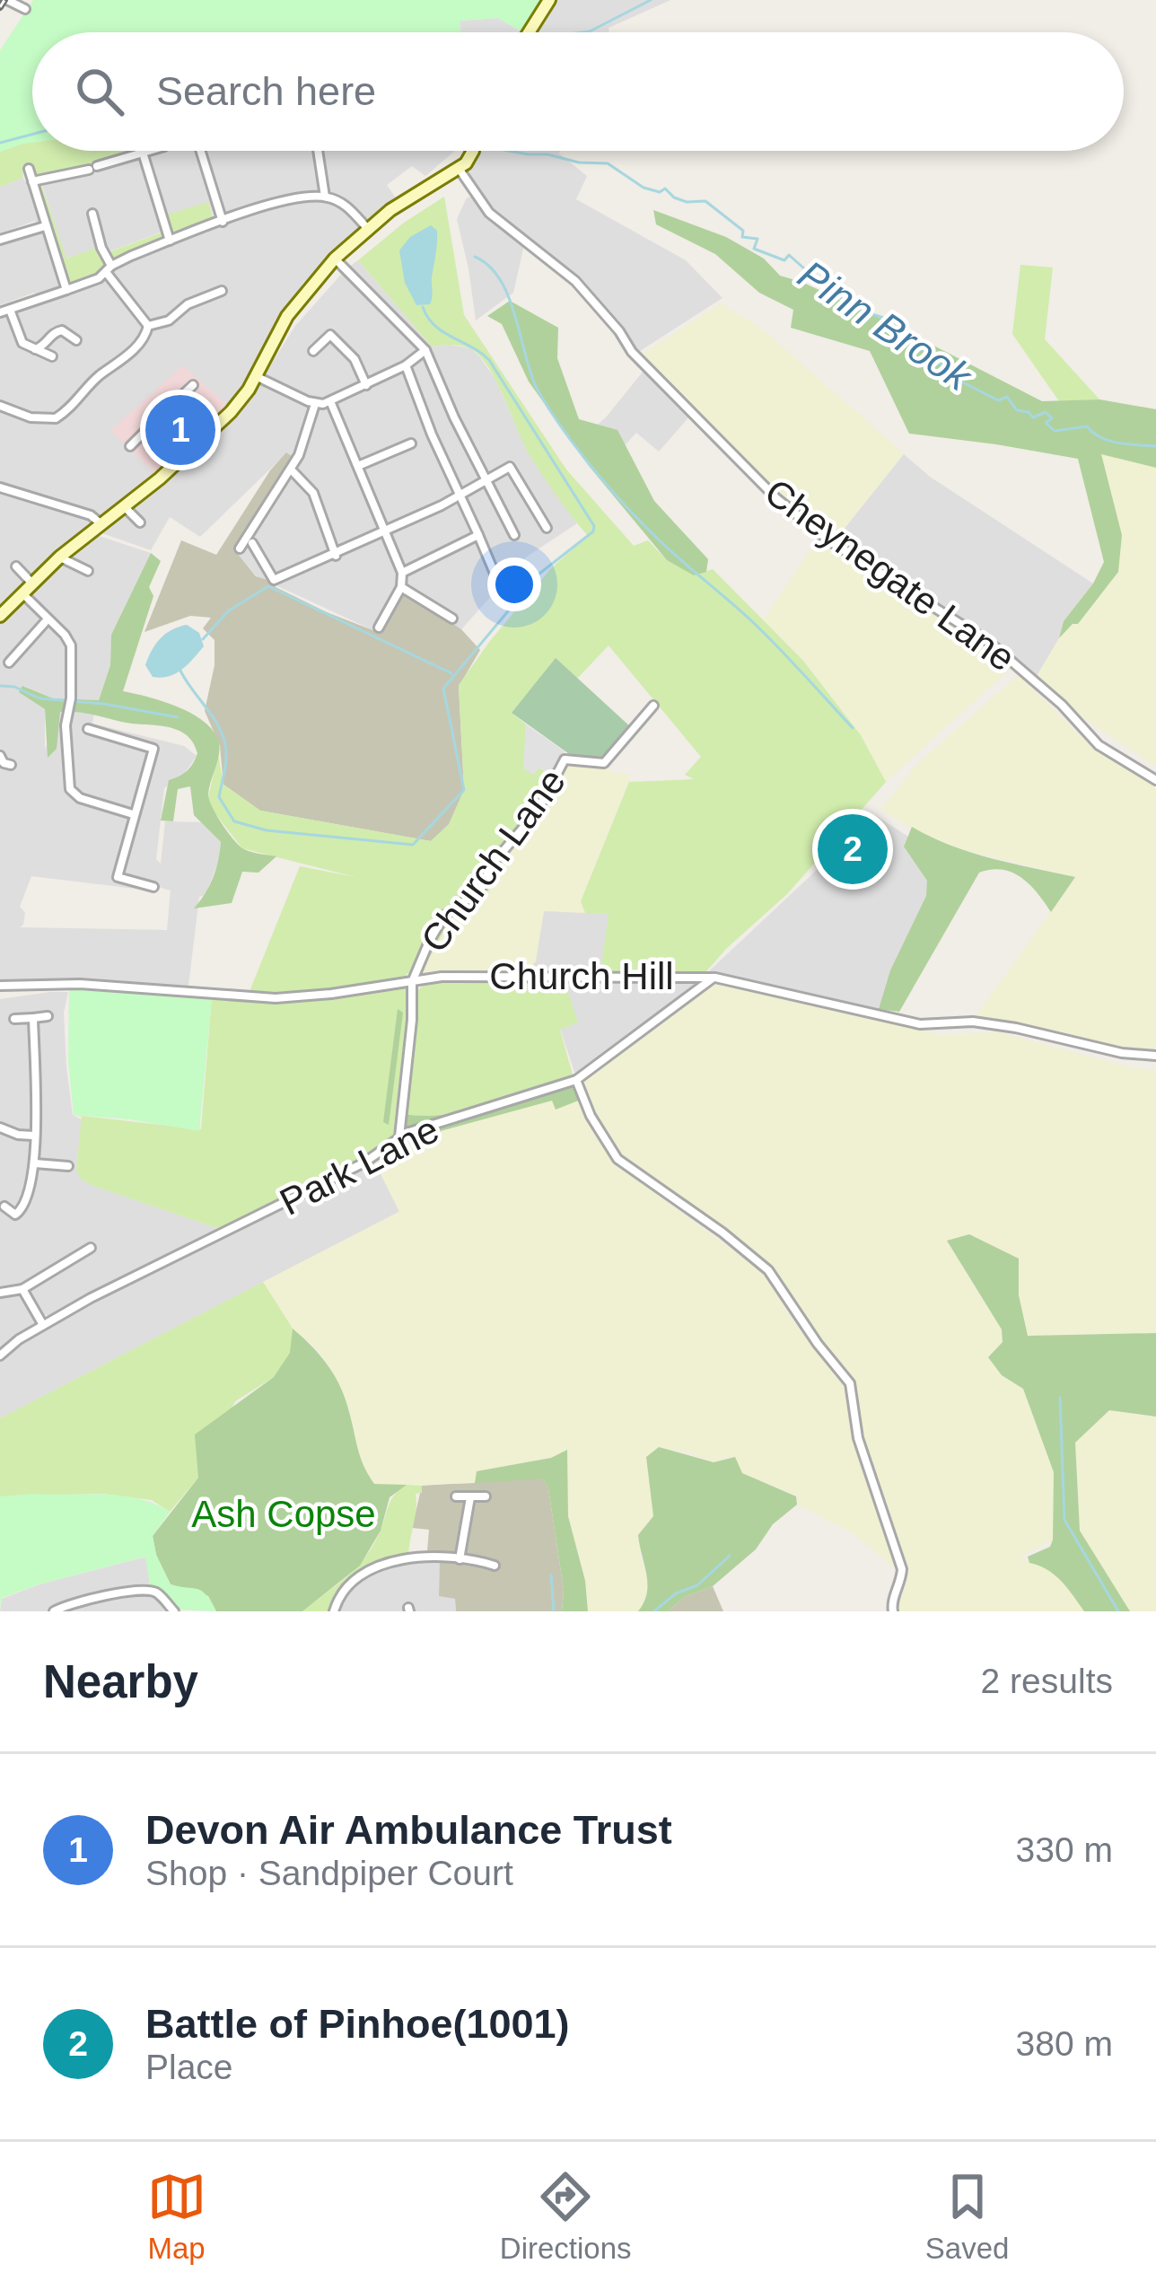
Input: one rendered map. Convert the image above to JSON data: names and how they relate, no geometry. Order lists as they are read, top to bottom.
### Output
{
  "streets": {
    "street": [
      "Cheynegate Lane",
      "Church Lane",
      "Church Hill",
      "Park Lane"
    ]
  },
  "crossings": [
    ["Church Lane", "Church Hill"],
    ["Church Lane", "Park Lane"],
    ["Church Hill", "Park Lane"]
  ],
  "water": ["Pinn Brook"],
  "parks": ["Ash Copse"],
  "page": {
    "search": "Search here",
    "pins": ["1", "2"],
    "heading": ["Nearby", "2 results"],
    "list": [
      {
        "mark": "1",
        "name": "Devon Air Ambulance Trust",
        "note": "Shop · Sandpiper Court",
        "value": "330 m"
      },
      {
        "mark": "2",
        "name": "Battle of Pinhoe(1001)",
        "note": "Place",
        "value": "380 m"
      }
    ],
    "nav": ["Map", "Directions", "Saved"]
  }
}
